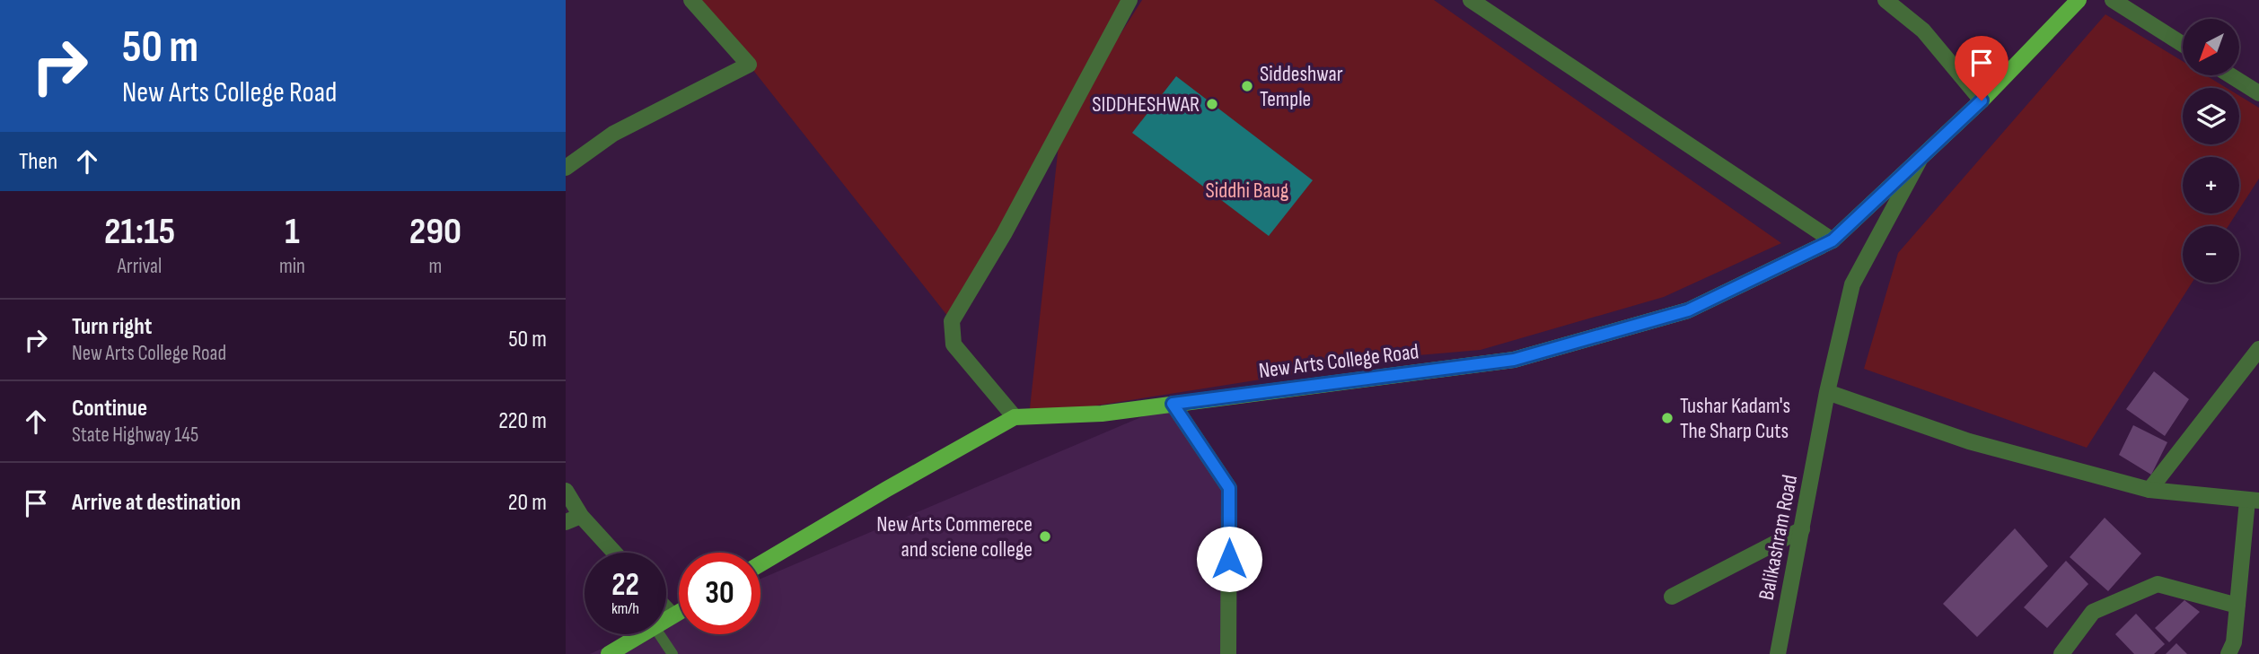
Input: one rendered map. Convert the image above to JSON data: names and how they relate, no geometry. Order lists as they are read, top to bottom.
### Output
{
  "streets": {
    "main road": ["New Arts College Road"],
    "street": ["Balikashram Road"]
  },
  "crossings": [
    ["New Arts College Road", "Balikashram Road"]
  ],
  "parks": ["Siddhi Baug"],
  "places": [
    "Siddeshwar Temple",
    "SIDDHESHWAR",
    "Tushar Kadam's The Sharp Cuts",
    "New Arts Commerece and sciene college"
  ],
  "north": "bottom left",
  "page": {
    "turn": ["50 m", "New Arts College Road"],
    "map_buttons": ["+", "−"],
    "then": "Then",
    "eta": [
      "21:15",
      "Arrival",
      "1",
      "min",
      "290",
      "m"
    ],
    "list": [
      {
        "name": "Turn right",
        "note": "New Arts College Road",
        "value": "50 m"
      },
      {
        "name": "Continue",
        "note": "State Highway 145",
        "value": "220 m"
      },
      {
        "name": "Arrive at destination",
        "value": "20 m"
      }
    ],
    "speed": "22 km/h",
    "limit": "30"
  }
}
